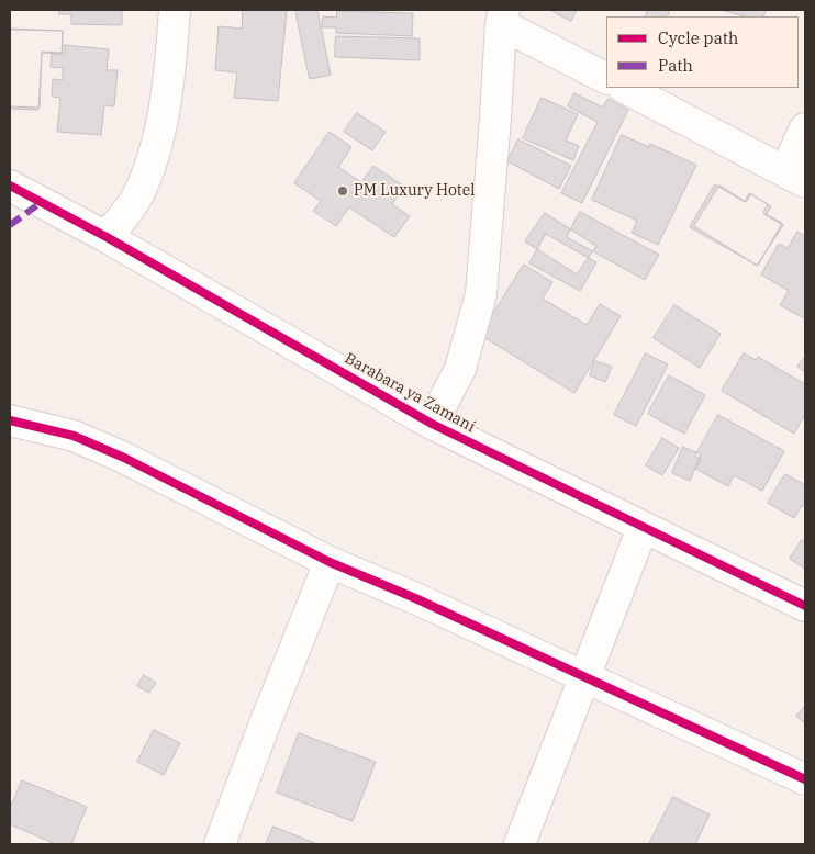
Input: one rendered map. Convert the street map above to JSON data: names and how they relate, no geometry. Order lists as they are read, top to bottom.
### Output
{
  "streets": {
    "street": ["Barabara ya Zamani"]
  },
  "places": ["PM Luxury Hotel"],
  "legend": ["Cycle path", "Path"]
}
